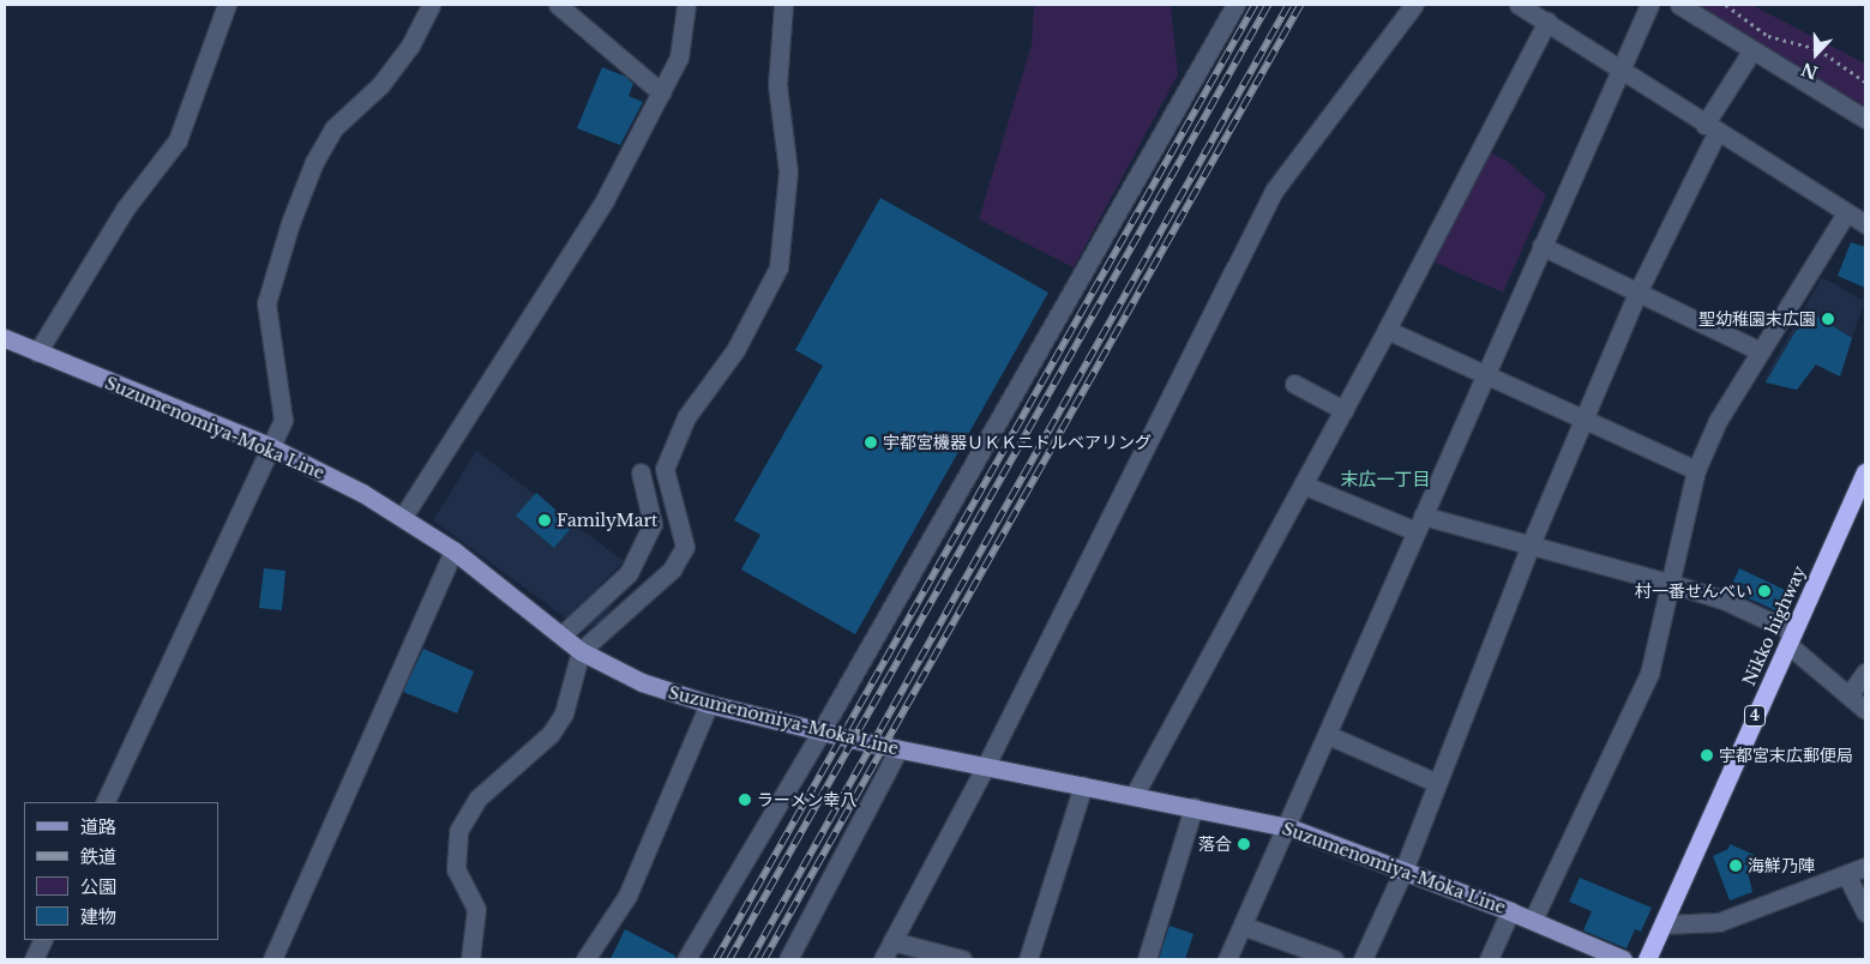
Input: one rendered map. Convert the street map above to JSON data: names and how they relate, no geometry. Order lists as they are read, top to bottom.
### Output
{
  "streets": {
    "highway": ["Nikko highway", "4"],
    "main road": ["Suzumenomiya-Moka Line"]
  },
  "districts": ["末広一丁目"],
  "places": [
    "聖幼稚園末広園",
    "宇都宮機器ＵＫＫニドルベアリング",
    "FamilyMart",
    "村一番せんべい",
    "宇都宮末広郵便局",
    "ラーメン幸八",
    "落合",
    "海鮮乃陣"
  ],
  "legend": [
    "道路",
    "鉄道",
    "公園",
    "建物"
  ],
  "north": "bottom"
}
